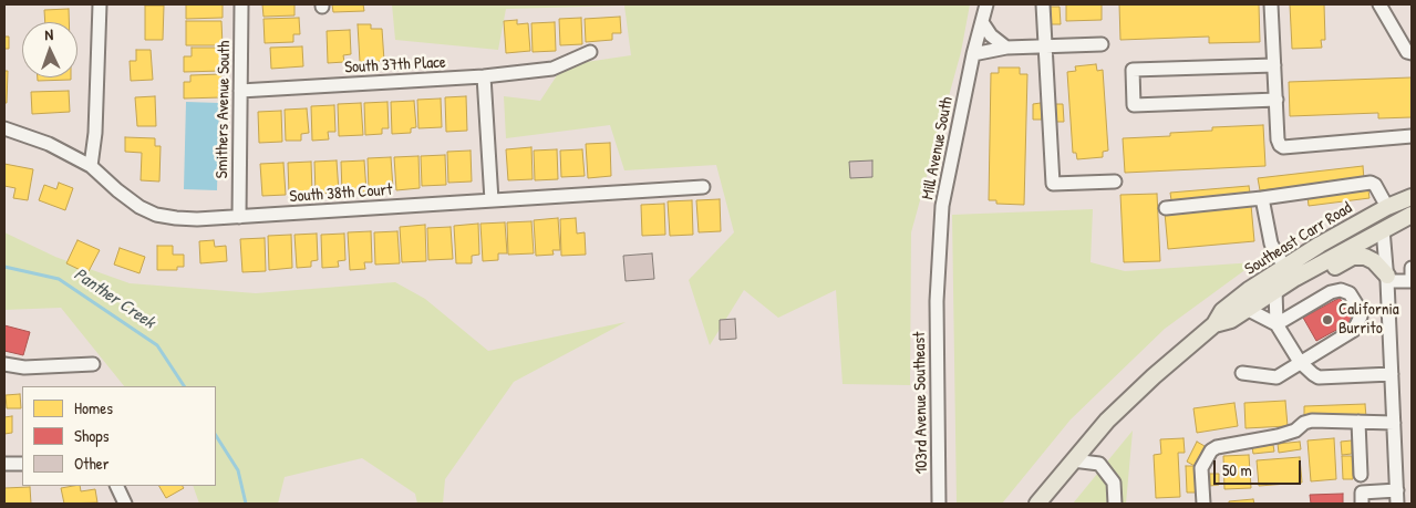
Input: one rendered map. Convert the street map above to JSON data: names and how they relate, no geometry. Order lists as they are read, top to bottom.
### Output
{
  "streets": {
    "main road": ["Southeast Carr Road"],
    "street": [
      "South 37th Place",
      "Smithers Avenue South",
      "Mill Avenue South",
      "South 38th Court",
      "103rd Avenue Southeast"
    ]
  },
  "crossings": [
    ["South 37th Place", "Smithers Avenue South"],
    ["Smithers Avenue South", "South 38th Court"],
    ["Mill Avenue South", "103rd Avenue Southeast"]
  ],
  "water": ["Panther Creek"],
  "places": ["California Burrito"],
  "legend": ["Homes", "Shops", "Other"],
  "scale_bar": "50 m",
  "north": "top"
}
